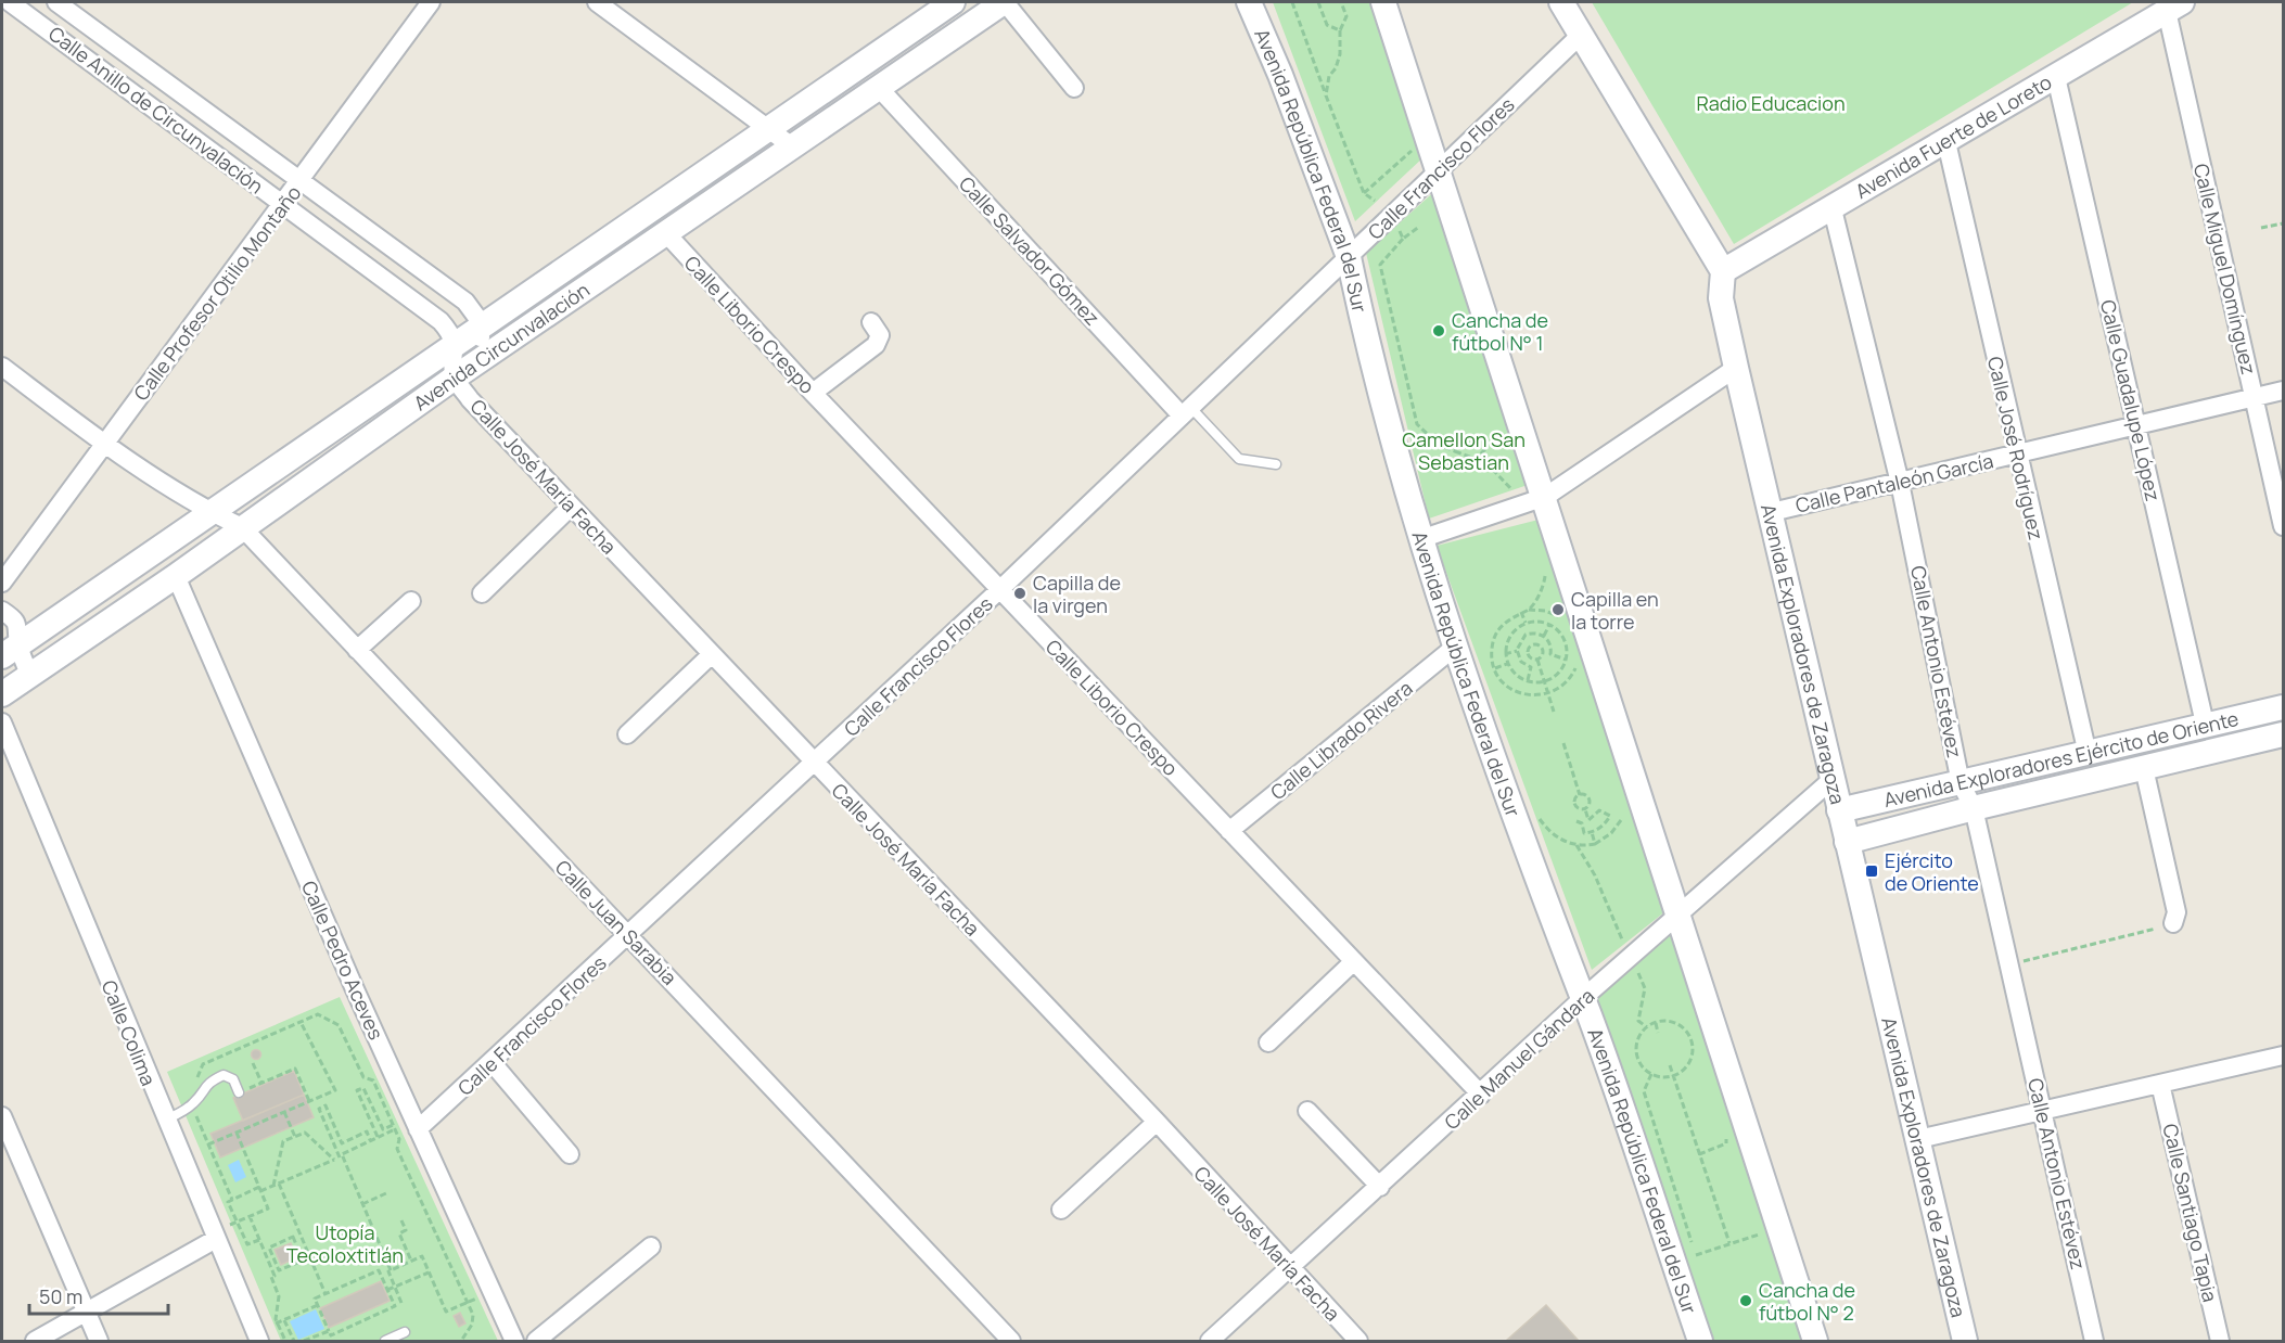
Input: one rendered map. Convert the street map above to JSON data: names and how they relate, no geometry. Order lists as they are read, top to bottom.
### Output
{
  "streets": {
    "street": [
      "Calle Anillo de Circunvalación",
      "Avenida Fuerte de Loreto",
      "Calle Francisco Flores",
      "Avenida República Federal del Sur",
      "Calle Salvador Gómez",
      "Calle Miguel Domínguez",
      "Calle Profesor Otilio Montaño",
      "Calle Liborio Crespo",
      "Avenida Circunvalación",
      "Calle Guadalupe López",
      "Calle José Rodríguez",
      "Calle José María Facha",
      "Calle Pantaleón García",
      "Avenida Exploradores de Zaragoza",
      "Calle Antonio Estévez",
      "Calle Librado Rivera",
      "Avenida Exploradores Ejército de Oriente",
      "Calle Juan Sarabia",
      "Calle Pedro Aceves",
      "Calle Colima",
      "Calle Manuel Gándara",
      "Calle Santiago Tapia"
    ]
  },
  "crossings": [
    ["Calle Anillo de Circunvalación", "Calle Profesor Otilio Montaño"],
    ["Calle Anillo de Circunvalación", "Avenida Circunvalación"],
    ["Avenida Fuerte de Loreto", "Calle Miguel Domínguez"],
    ["Avenida Fuerte de Loreto", "Calle Guadalupe López"],
    ["Avenida Fuerte de Loreto", "Calle José Rodríguez"],
    ["Avenida Fuerte de Loreto", "Avenida Exploradores de Zaragoza"],
    ["Avenida Fuerte de Loreto", "Calle Antonio Estévez"],
    ["Calle Francisco Flores", "Avenida República Federal del Sur"],
    ["Calle Francisco Flores", "Calle Salvador Gómez"],
    ["Calle Francisco Flores", "Calle Liborio Crespo"],
    ["Calle Francisco Flores", "Calle José María Facha"],
    ["Calle Francisco Flores", "Calle Juan Sarabia"],
    ["Calle Francisco Flores", "Calle Pedro Aceves"],
    ["Avenida República Federal del Sur", "Calle Librado Rivera"],
    ["Avenida República Federal del Sur", "Calle Manuel Gándara"],
    ["Calle Salvador Gómez", "Avenida Circunvalación"],
    ["Calle Miguel Domínguez", "Calle Pantaleón García"],
    ["Calle Profesor Otilio Montaño", "Calle Juan Sarabia"],
    ["Calle Liborio Crespo", "Avenida Circunvalación"],
    ["Calle Liborio Crespo", "Calle Librado Rivera"],
    ["Calle Liborio Crespo", "Calle Manuel Gándara"],
    ["Avenida Circunvalación", "Calle José María Facha"],
    ["Avenida Circunvalación", "Calle Juan Sarabia"],
    ["Avenida Circunvalación", "Calle Pedro Aceves"],
    ["Calle Guadalupe López", "Calle Pantaleón García"],
    ["Calle Guadalupe López", "Avenida Exploradores Ejército de Oriente"],
    ["Calle José Rodríguez", "Calle Pantaleón García"],
    ["Calle José Rodríguez", "Avenida Exploradores Ejército de Oriente"],
    ["Calle José María Facha", "Calle Manuel Gándara"],
    ["Calle Pantaleón García", "Avenida Exploradores de Zaragoza"],
    ["Calle Pantaleón García", "Calle Antonio Estévez"],
    ["Avenida Exploradores de Zaragoza", "Avenida Exploradores Ejército de Oriente"],
    ["Avenida Exploradores de Zaragoza", "Calle Manuel Gándara"],
    ["Calle Antonio Estévez", "Avenida Exploradores Ejército de Oriente"]
  ],
  "parks": ["Radio Educacion", "Camellon San Sebastian", "Utopía Tecoloxtitlán"],
  "places": {
    "other": [
      "Cancha de fútbol N° 1",
      "Capilla de la virgen",
      "Capilla en la torre",
      "Cancha de fútbol N° 2"
    ],
    "transit": ["Ejército de Oriente"]
  },
  "scale_bar": "50 m"
}
